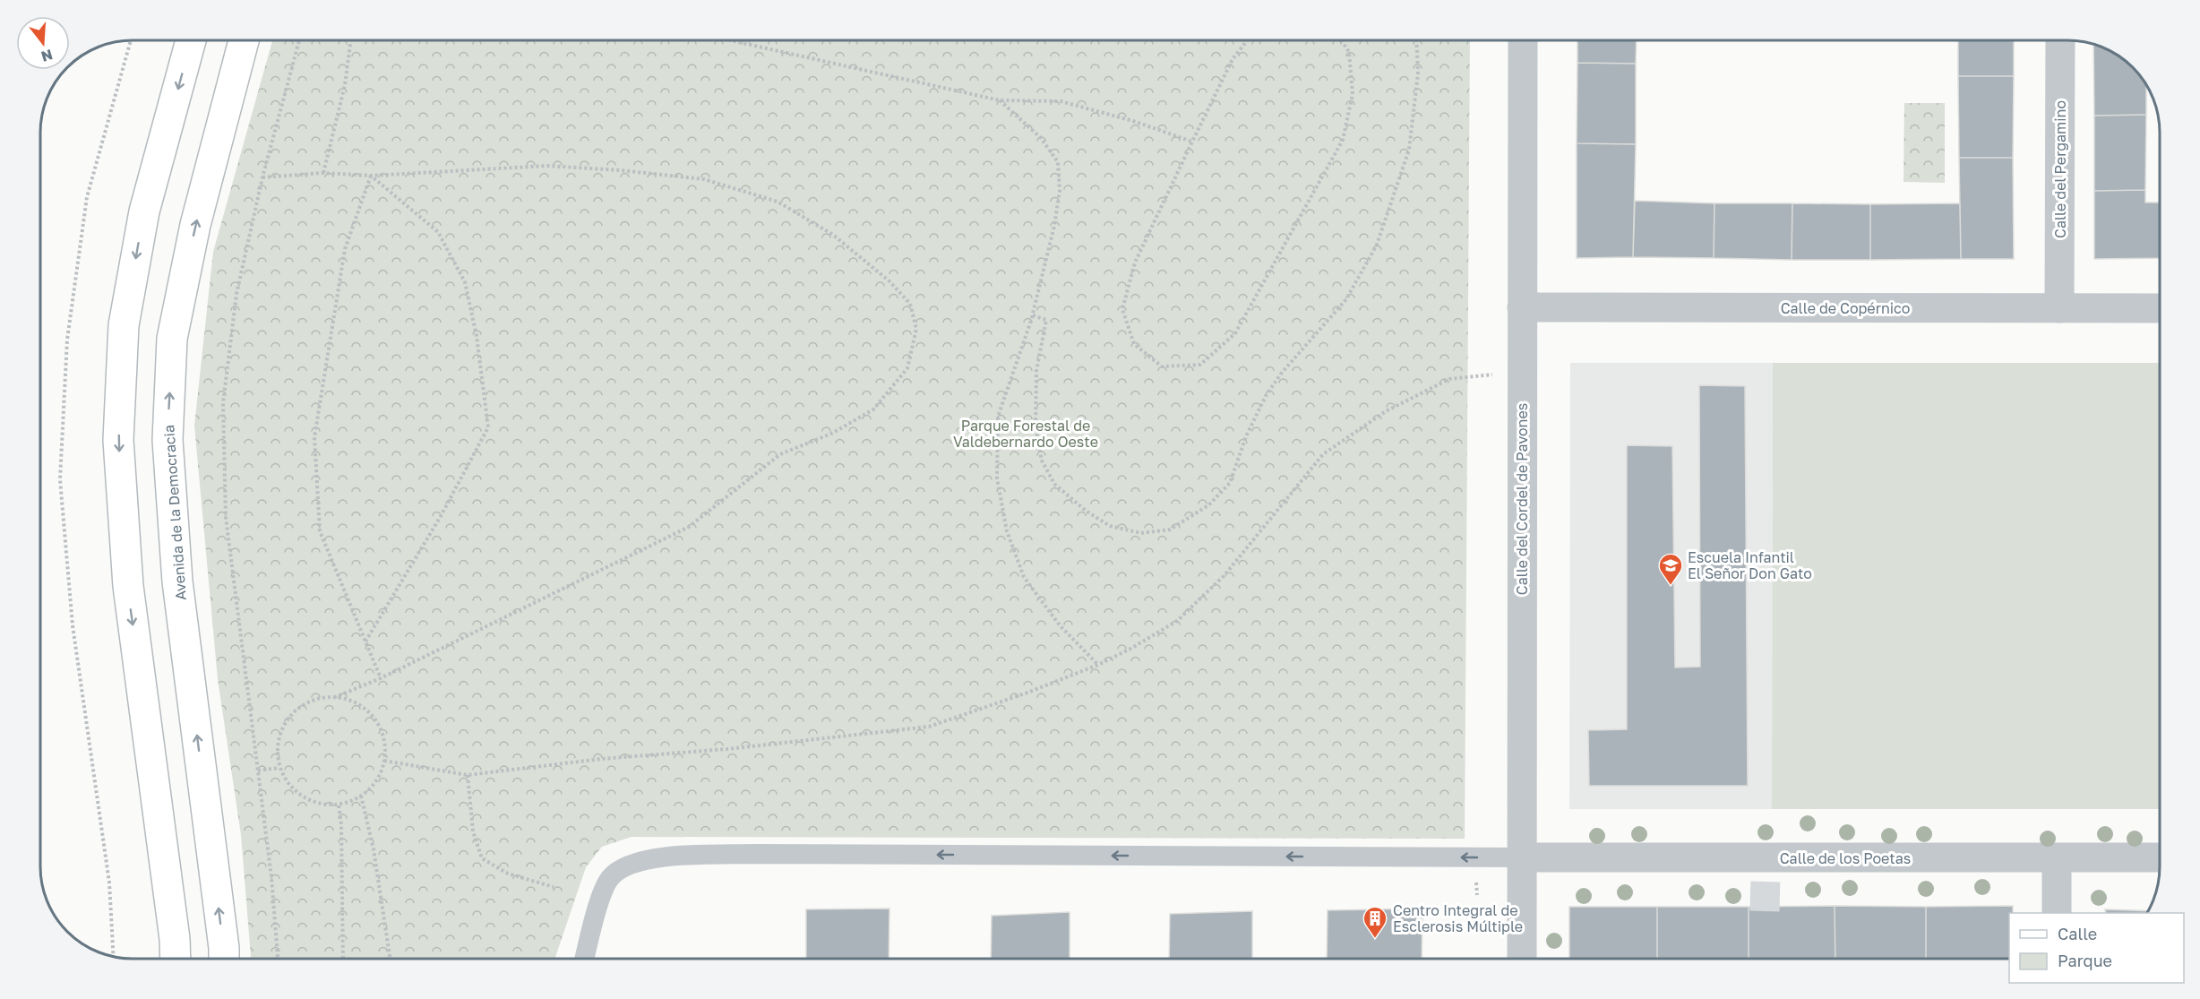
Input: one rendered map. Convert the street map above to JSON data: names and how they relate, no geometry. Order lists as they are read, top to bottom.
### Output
{
  "streets": {
    "main road": ["Avenida de la Democracia"],
    "street": [
      "Calle del Pergamino",
      "Calle de Copérnico",
      "Calle del Cordel de Pavones",
      "Calle de los Poetas"
    ]
  },
  "crossings": [
    ["Calle del Pergamino", "Calle de Copérnico"],
    ["Calle de Copérnico", "Calle del Cordel de Pavones"],
    ["Calle del Cordel de Pavones", "Calle de los Poetas"]
  ],
  "parks": ["Parque Forestal de Valdebernardo Oeste"],
  "places": {
    "school or university": ["Escuela Infantil El Señor Don Gato"],
    "building": ["Centro Integral de Esclerosis Múltiple"]
  },
  "legend": ["Calle", "Parque"],
  "north": "bottom"
}
